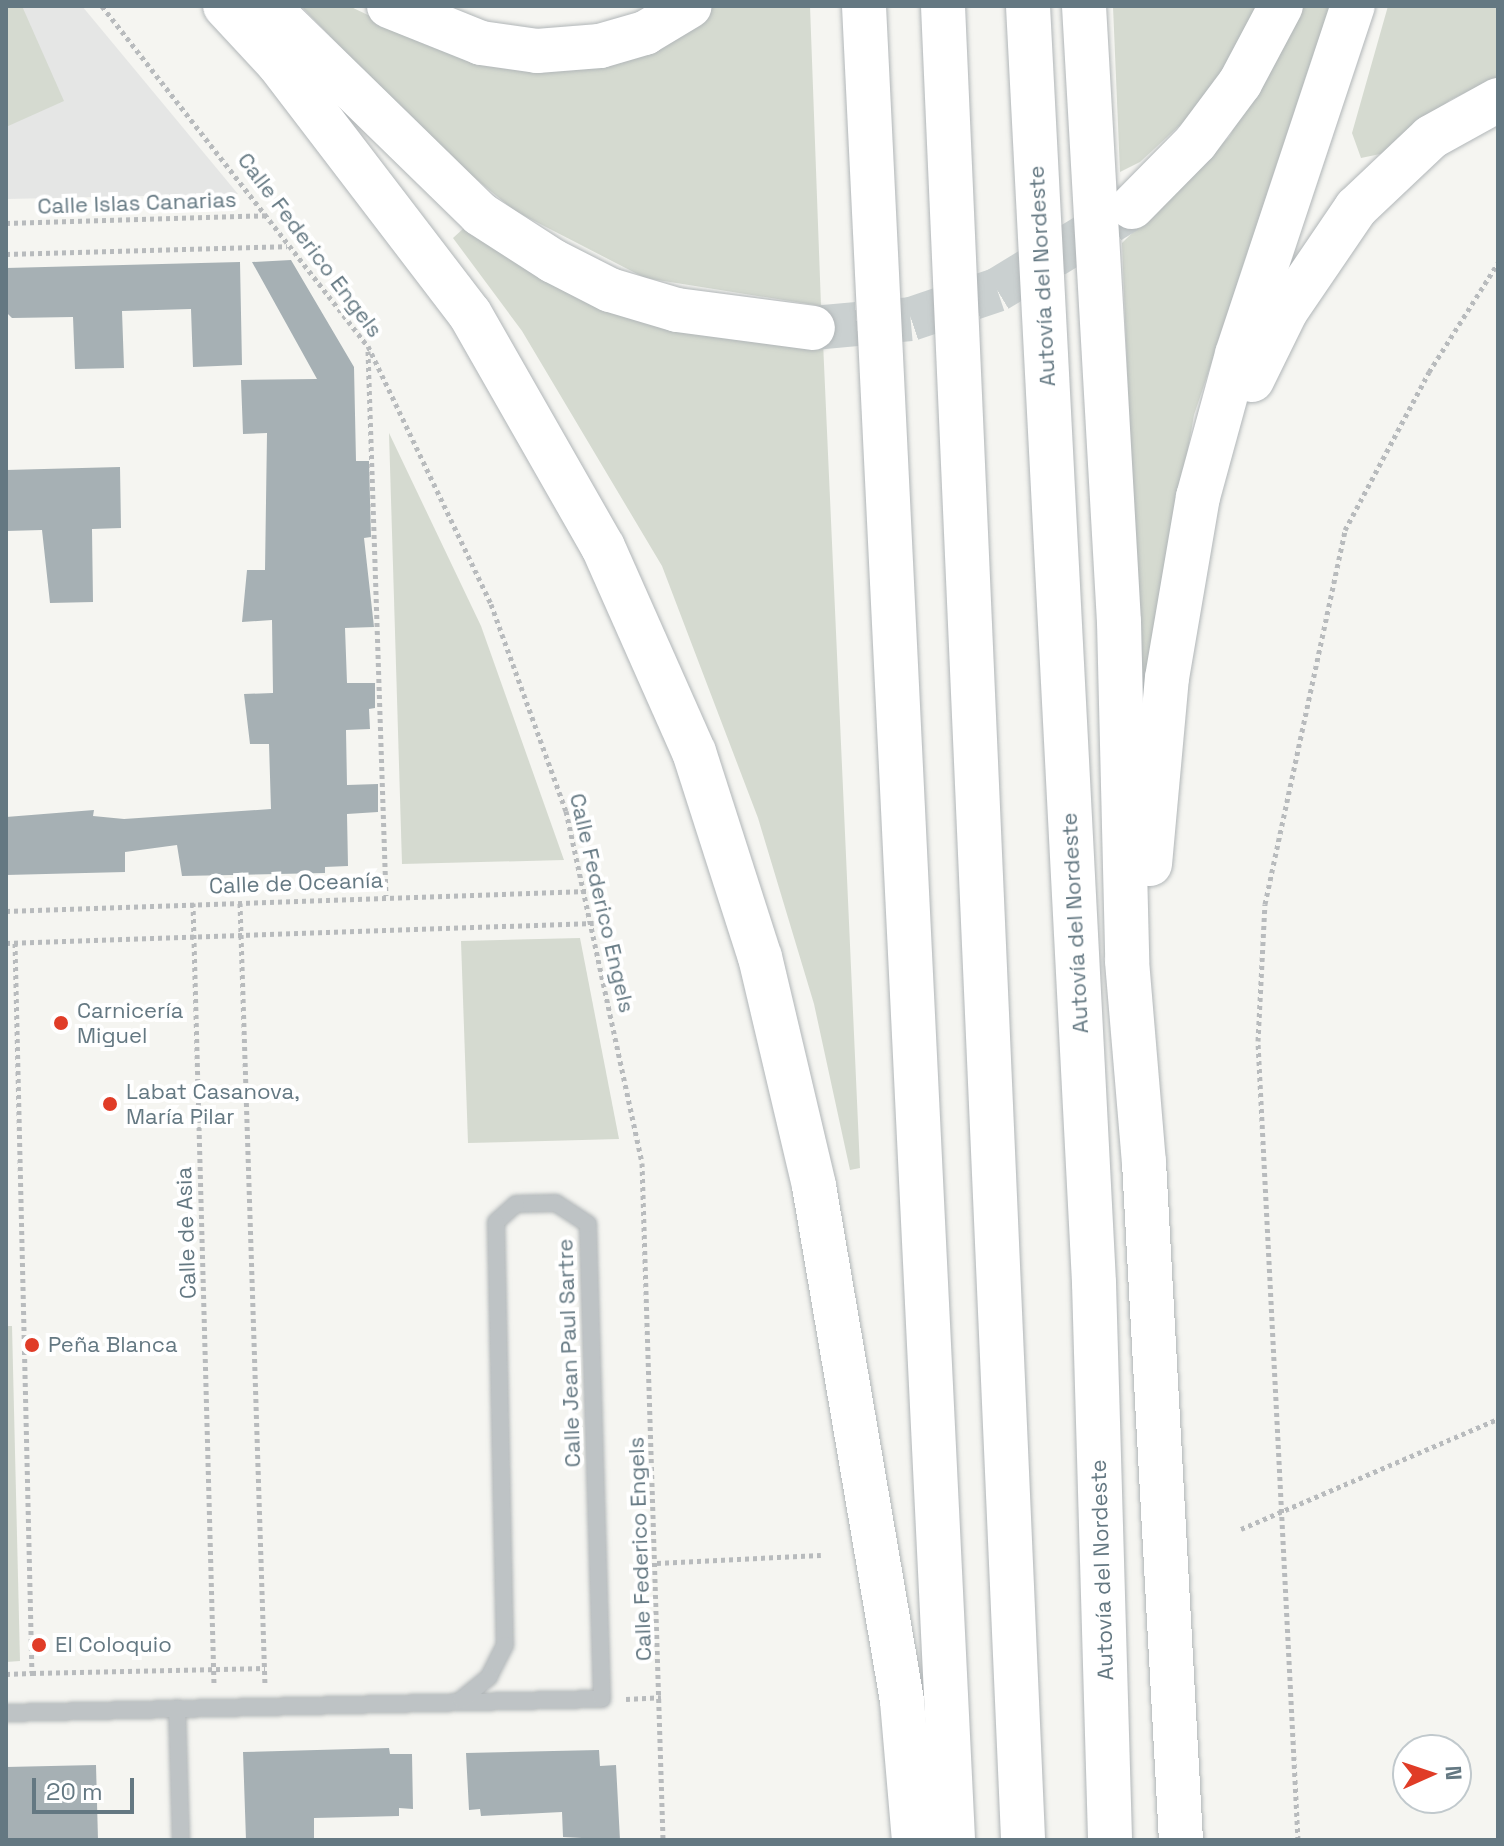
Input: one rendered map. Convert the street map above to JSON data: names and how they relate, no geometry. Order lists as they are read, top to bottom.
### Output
{
  "streets": {
    "highway": ["Autovía del Nordeste"],
    "lane": ["Calle Jean Paul Sartre"],
    "path": [
      "Calle Islas Canarias",
      "Calle Federico Engels",
      "Calle de Oceanía",
      "Calle de Asia"
    ]
  },
  "crossings": [
    ["Calle Islas Canarias", "Calle Federico Engels"],
    ["Calle Federico Engels", "Calle de Oceanía"],
    ["Calle de Oceanía", "Calle de Asia"]
  ],
  "places": [
    "Carnicería Miguel",
    "Labat Casanova, María Pilar",
    "Peña Blanca",
    "El Coloquio"
  ],
  "scale_bar": "20 m",
  "north": "right"
}
